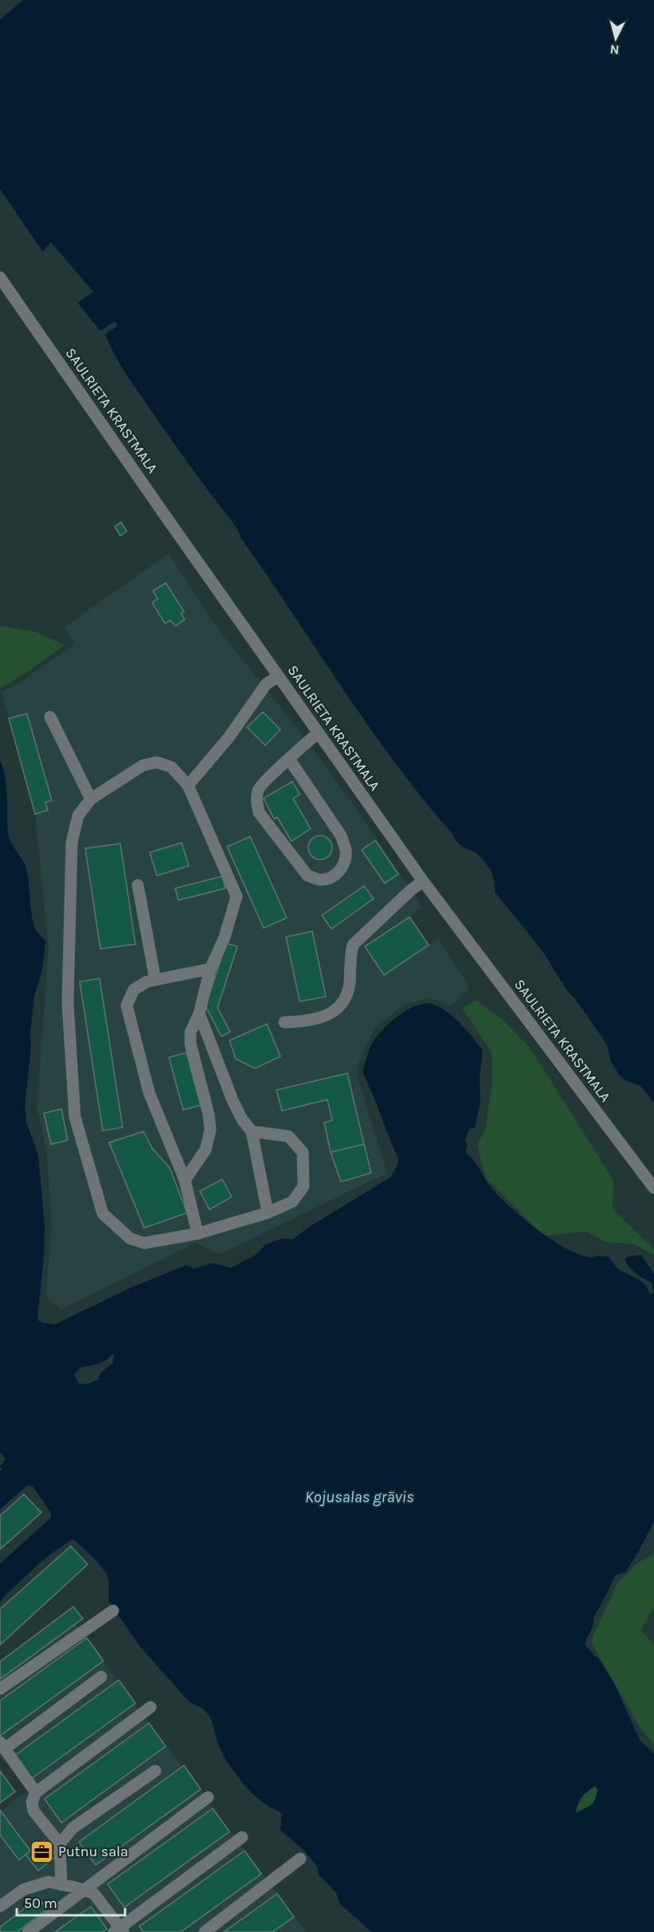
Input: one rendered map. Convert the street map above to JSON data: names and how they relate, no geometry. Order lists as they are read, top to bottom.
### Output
{
  "streets": {
    "street": ["SAULRIETA KRASTMALA"]
  },
  "water": ["Kojusalas grāvis"],
  "places": {
    "office": ["Putnu sala"]
  },
  "scale_bar": "50 m",
  "north": "bottom"
}
